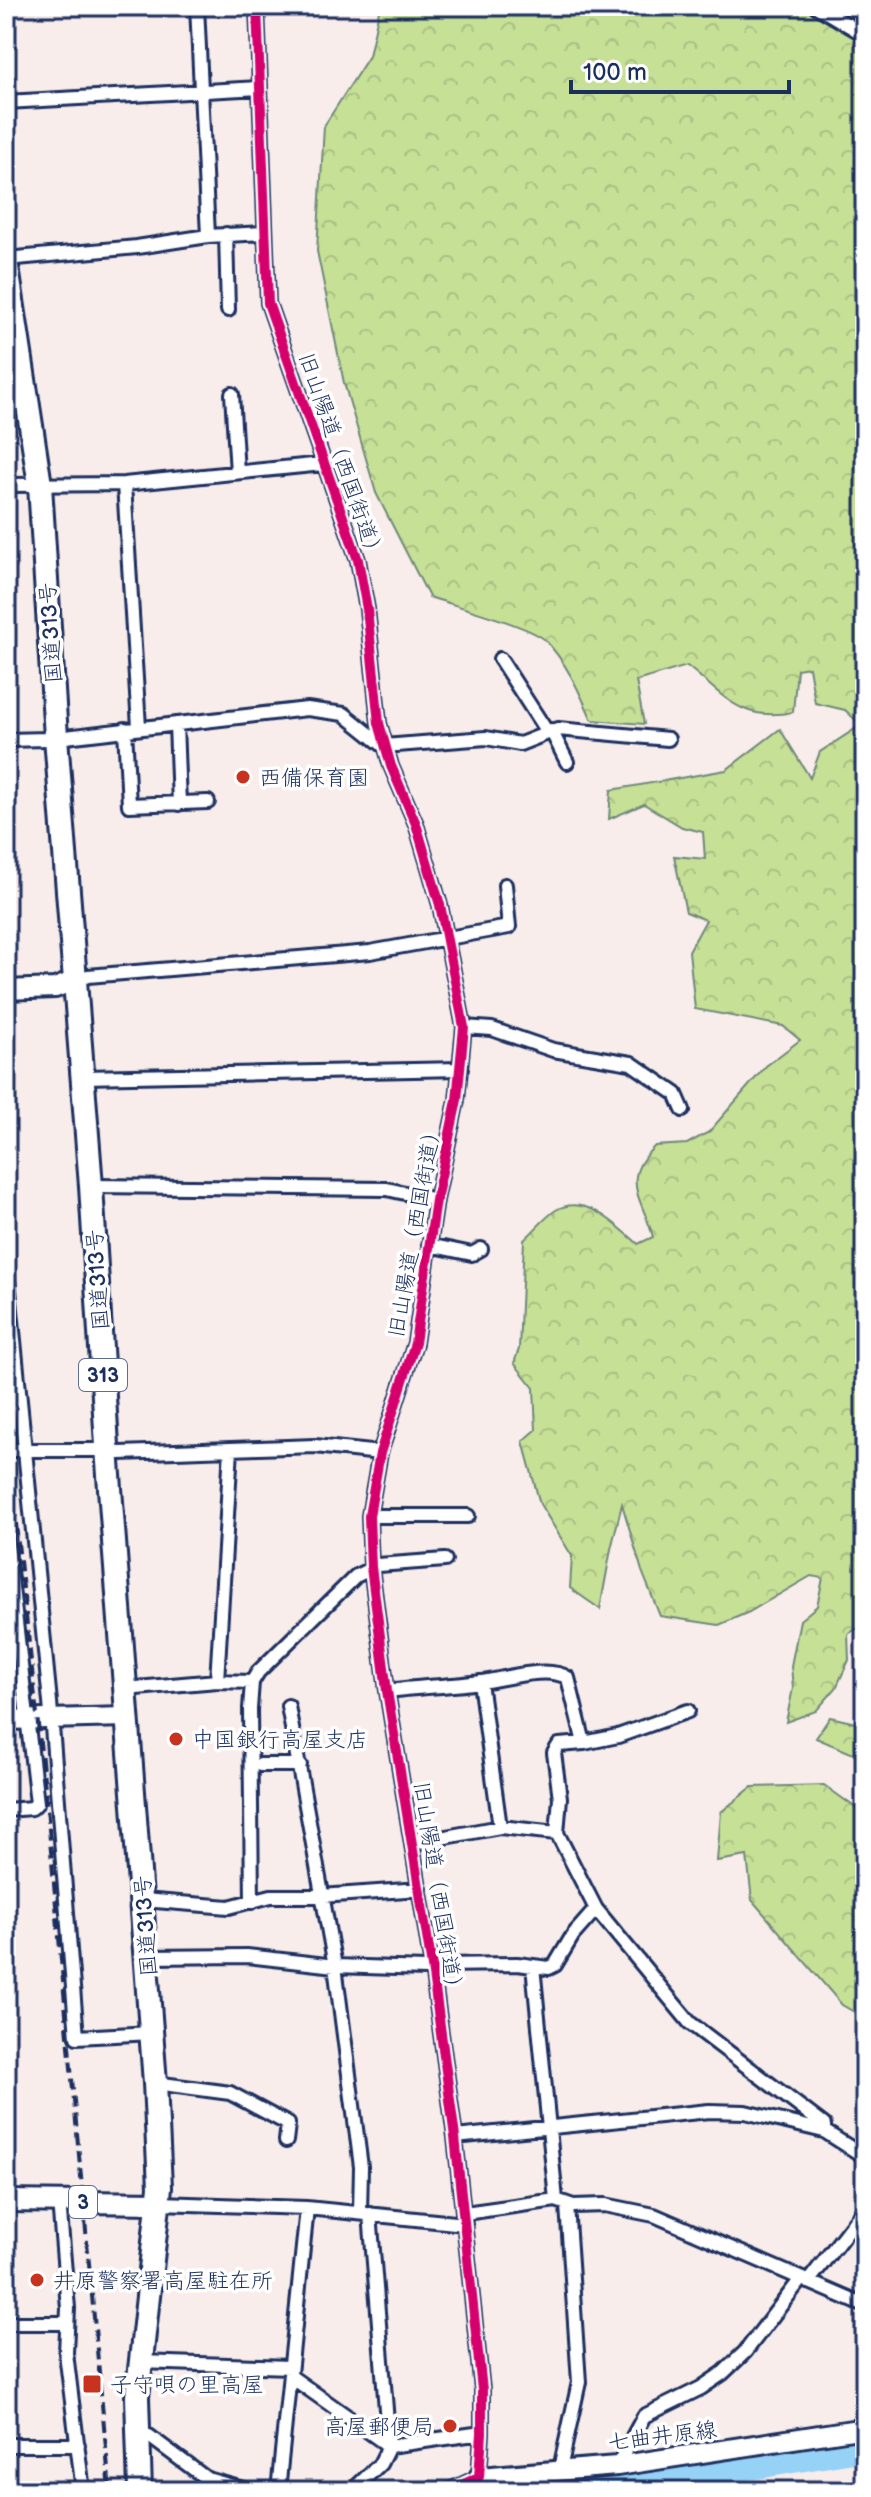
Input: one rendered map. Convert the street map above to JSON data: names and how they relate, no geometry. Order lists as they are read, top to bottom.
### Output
{
  "streets": {
    "highway": ["国道313号", "313"],
    "main road": ["3", "七曲井原線"],
    "street": ["旧山陽道（西国街道）"]
  },
  "crossings": [
    ["旧山陽道（西国街道）", "七曲井原線"],
    ["国道313号", "3"]
  ],
  "places": {
    "other": [
      "西備保育園",
      "中国銀行高屋支店",
      "井原警察署高屋駐在所",
      "高屋郵便局"
    ],
    "transit": ["子守唄の里高屋"]
  },
  "scale_bar": "100 m"
}
